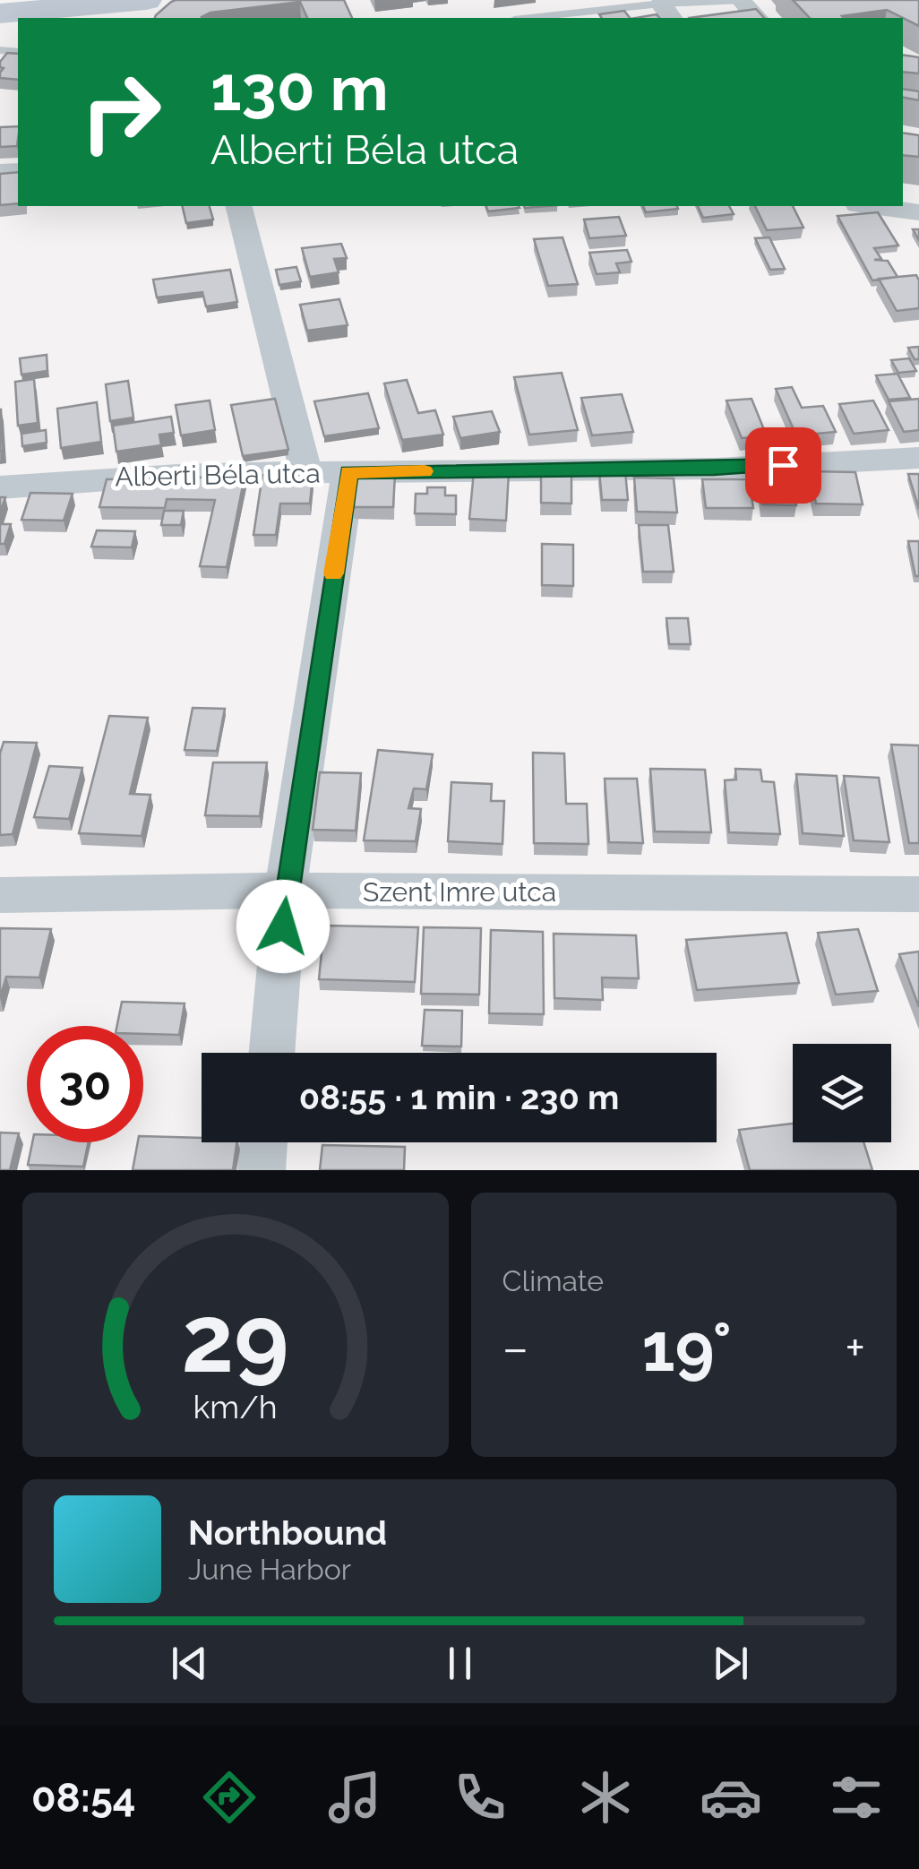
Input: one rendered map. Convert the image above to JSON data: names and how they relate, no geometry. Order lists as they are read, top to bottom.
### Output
{
  "streets": {
    "street": ["Alberti Béla utca", "Szent Imre utca"]
  },
  "page": {
    "turn": ["130 m", "Alberti Béla utca"],
    "limit": "30",
    "trip": "08:55 · 1 min · 230 m",
    "tile": "Climate",
    "heat": ["−", "19°", "+"],
    "song": ["Northbound", "June Harbor"],
    "tabs": "08:54",
    "gauge": ["29", "km/h"]
  }
}
